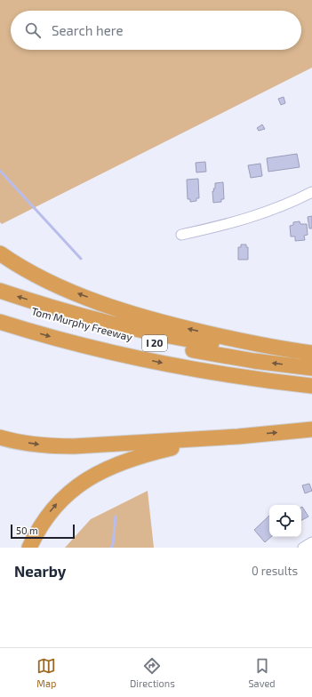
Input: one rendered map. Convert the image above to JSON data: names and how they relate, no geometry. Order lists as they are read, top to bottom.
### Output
{
  "streets": {
    "highway": ["Tom Murphy Freeway", "I 20"]
  },
  "scale_bar": "50 m",
  "page": {
    "search": "Search here",
    "scale": "50 m",
    "heading": ["Nearby", "0 results"],
    "nav": ["Map", "Directions", "Saved"]
  }
}
